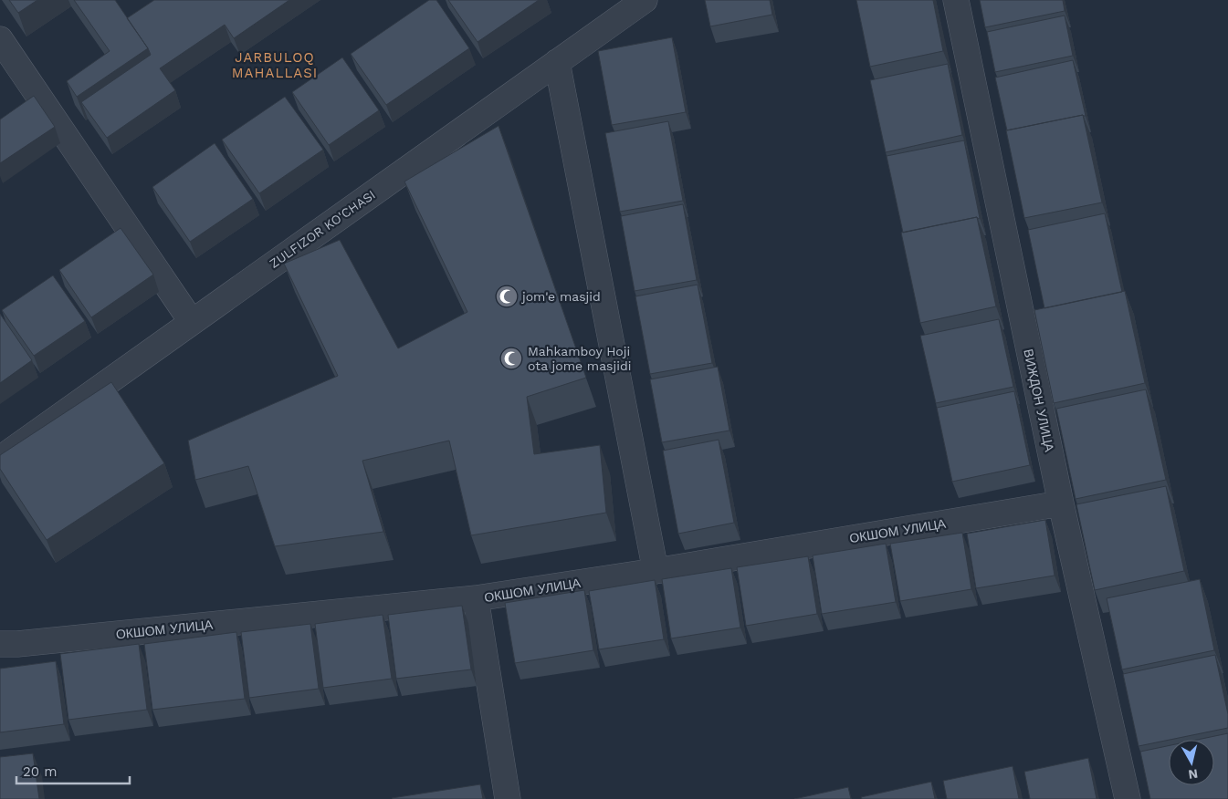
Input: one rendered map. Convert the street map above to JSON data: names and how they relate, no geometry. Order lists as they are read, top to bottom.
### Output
{
  "streets": {
    "street": ["ZULFIZOR KO'CHASI", "ВИЖДОН УЛИЦА", "ОКШОМ УЛИЦА"]
  },
  "crossings": [
    ["ВИЖДОН УЛИЦА", "ОКШОМ УЛИЦА"]
  ],
  "districts": ["JARBULOQ MAHALLASI"],
  "places": {
    "mosque": ["jom'e masjid", "Mahkamboy Hoji ota jome masjidi"]
  },
  "scale_bar": "20 m",
  "north": "bottom"
}
